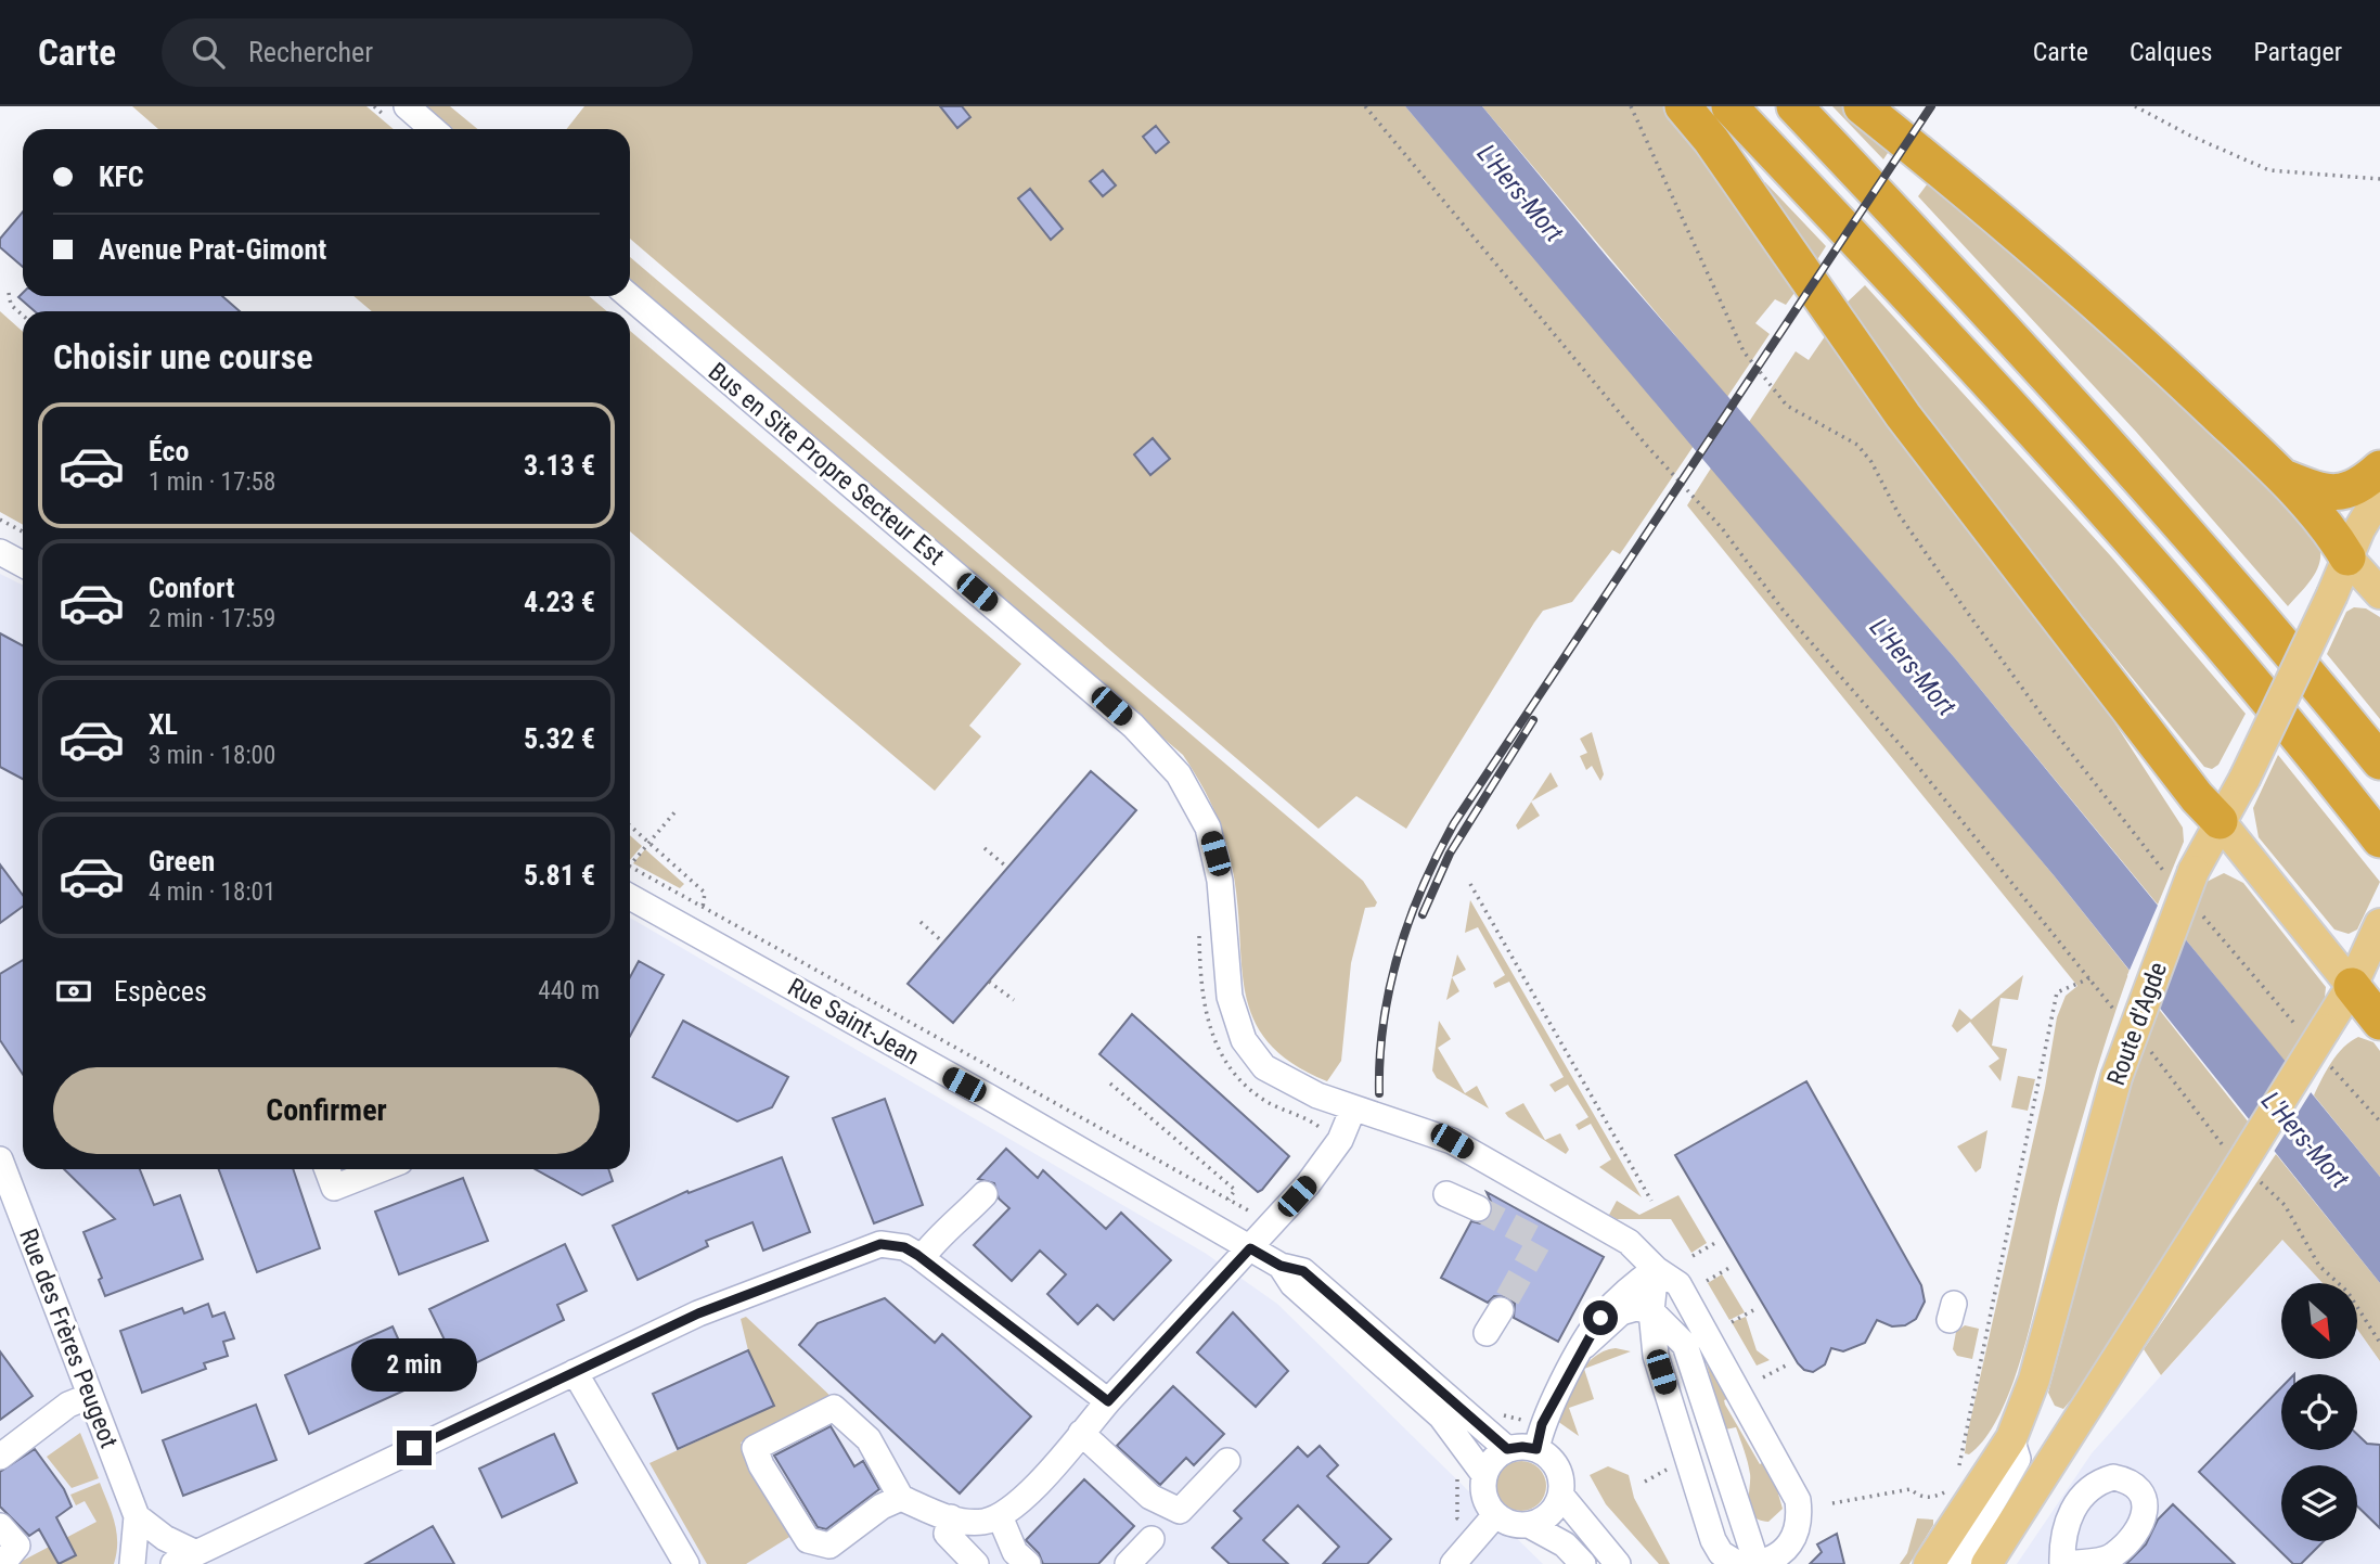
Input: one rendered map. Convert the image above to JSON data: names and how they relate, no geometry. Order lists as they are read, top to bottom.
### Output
{
  "streets": {
    "main road": ["Route d'Agde"],
    "street": ["Bus en Site Propre Secteur Est", "Rue Saint-Jean", "Rue des Frères Peugeot"]
  },
  "water": ["L'Hers-Mort"],
  "north": "bottom right",
  "page": {
    "header": "Carte",
    "search": "Rechercher",
    "nav": ["Carte", "Calques", "Partager"],
    "banner": ["KFC", "Avenue Prat-Gimont"],
    "heading": "Choisir une course",
    "list": [
      {
        "name": "Éco",
        "note": "1 min · 17:58",
        "value": "3.13 €"
      },
      {
        "name": "Confort",
        "note": "2 min · 17:59",
        "value": "4.23 €"
      },
      {
        "name": "XL",
        "note": "3 min · 18:00",
        "value": "5.32 €"
      },
      {
        "name": "Green",
        "note": "4 min · 18:01",
        "value": "5.81 €"
      }
    ],
    "pay": ["Espèces", "440 m"],
    "buttons": "Confirmer",
    "bubble": "2 min"
  }
}
